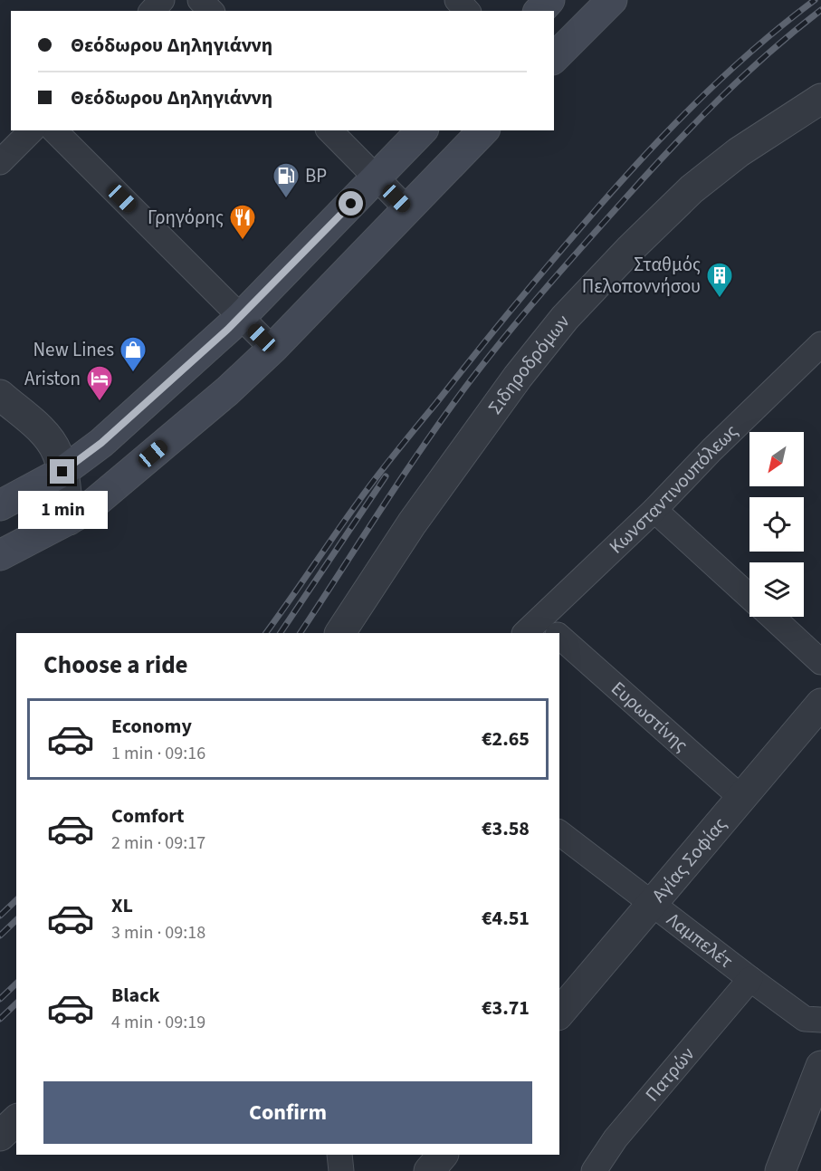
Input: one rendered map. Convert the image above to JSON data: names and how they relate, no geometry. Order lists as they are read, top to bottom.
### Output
{
  "streets": {
    "street": [
      "Σιδηροδρόμων",
      "Κωνσταντινουπόλεως",
      "Ευρωστίνης",
      "Αγίας Σοφίας",
      "Λαμπελέτ",
      "Πατρών"
    ]
  },
  "crossings": [
    ["Ευρωστίνης", "Αγίας Σοφίας"],
    ["Αγίας Σοφίας", "Λαμπελέτ"],
    ["Λαμπελέτ", "Πατρών"]
  ],
  "places": {
    "fuel station": ["BP"],
    "restaurant": ["Γρηγόρης"],
    "building": ["Σταθμός Πελοποννήσου"],
    "shop": ["New Lines"],
    "hotel": ["Ariston"]
  },
  "north": "bottom left",
  "page": {
    "banner": ["Θεόδωρου Δηληγιάννη", "Θεόδωρου Δηληγιάννη"],
    "bubble": "1 min",
    "heading": "Choose a ride",
    "list": [
      {
        "name": "Economy",
        "note": "1 min · 09:16",
        "value": "€2.65"
      },
      {
        "name": "Comfort",
        "note": "2 min · 09:17",
        "value": "€3.58"
      },
      {
        "name": "XL",
        "note": "3 min · 09:18",
        "value": "€4.51"
      },
      {
        "name": "Black",
        "note": "4 min · 09:19",
        "value": "€3.71"
      }
    ],
    "buttons": "Confirm"
  }
}
